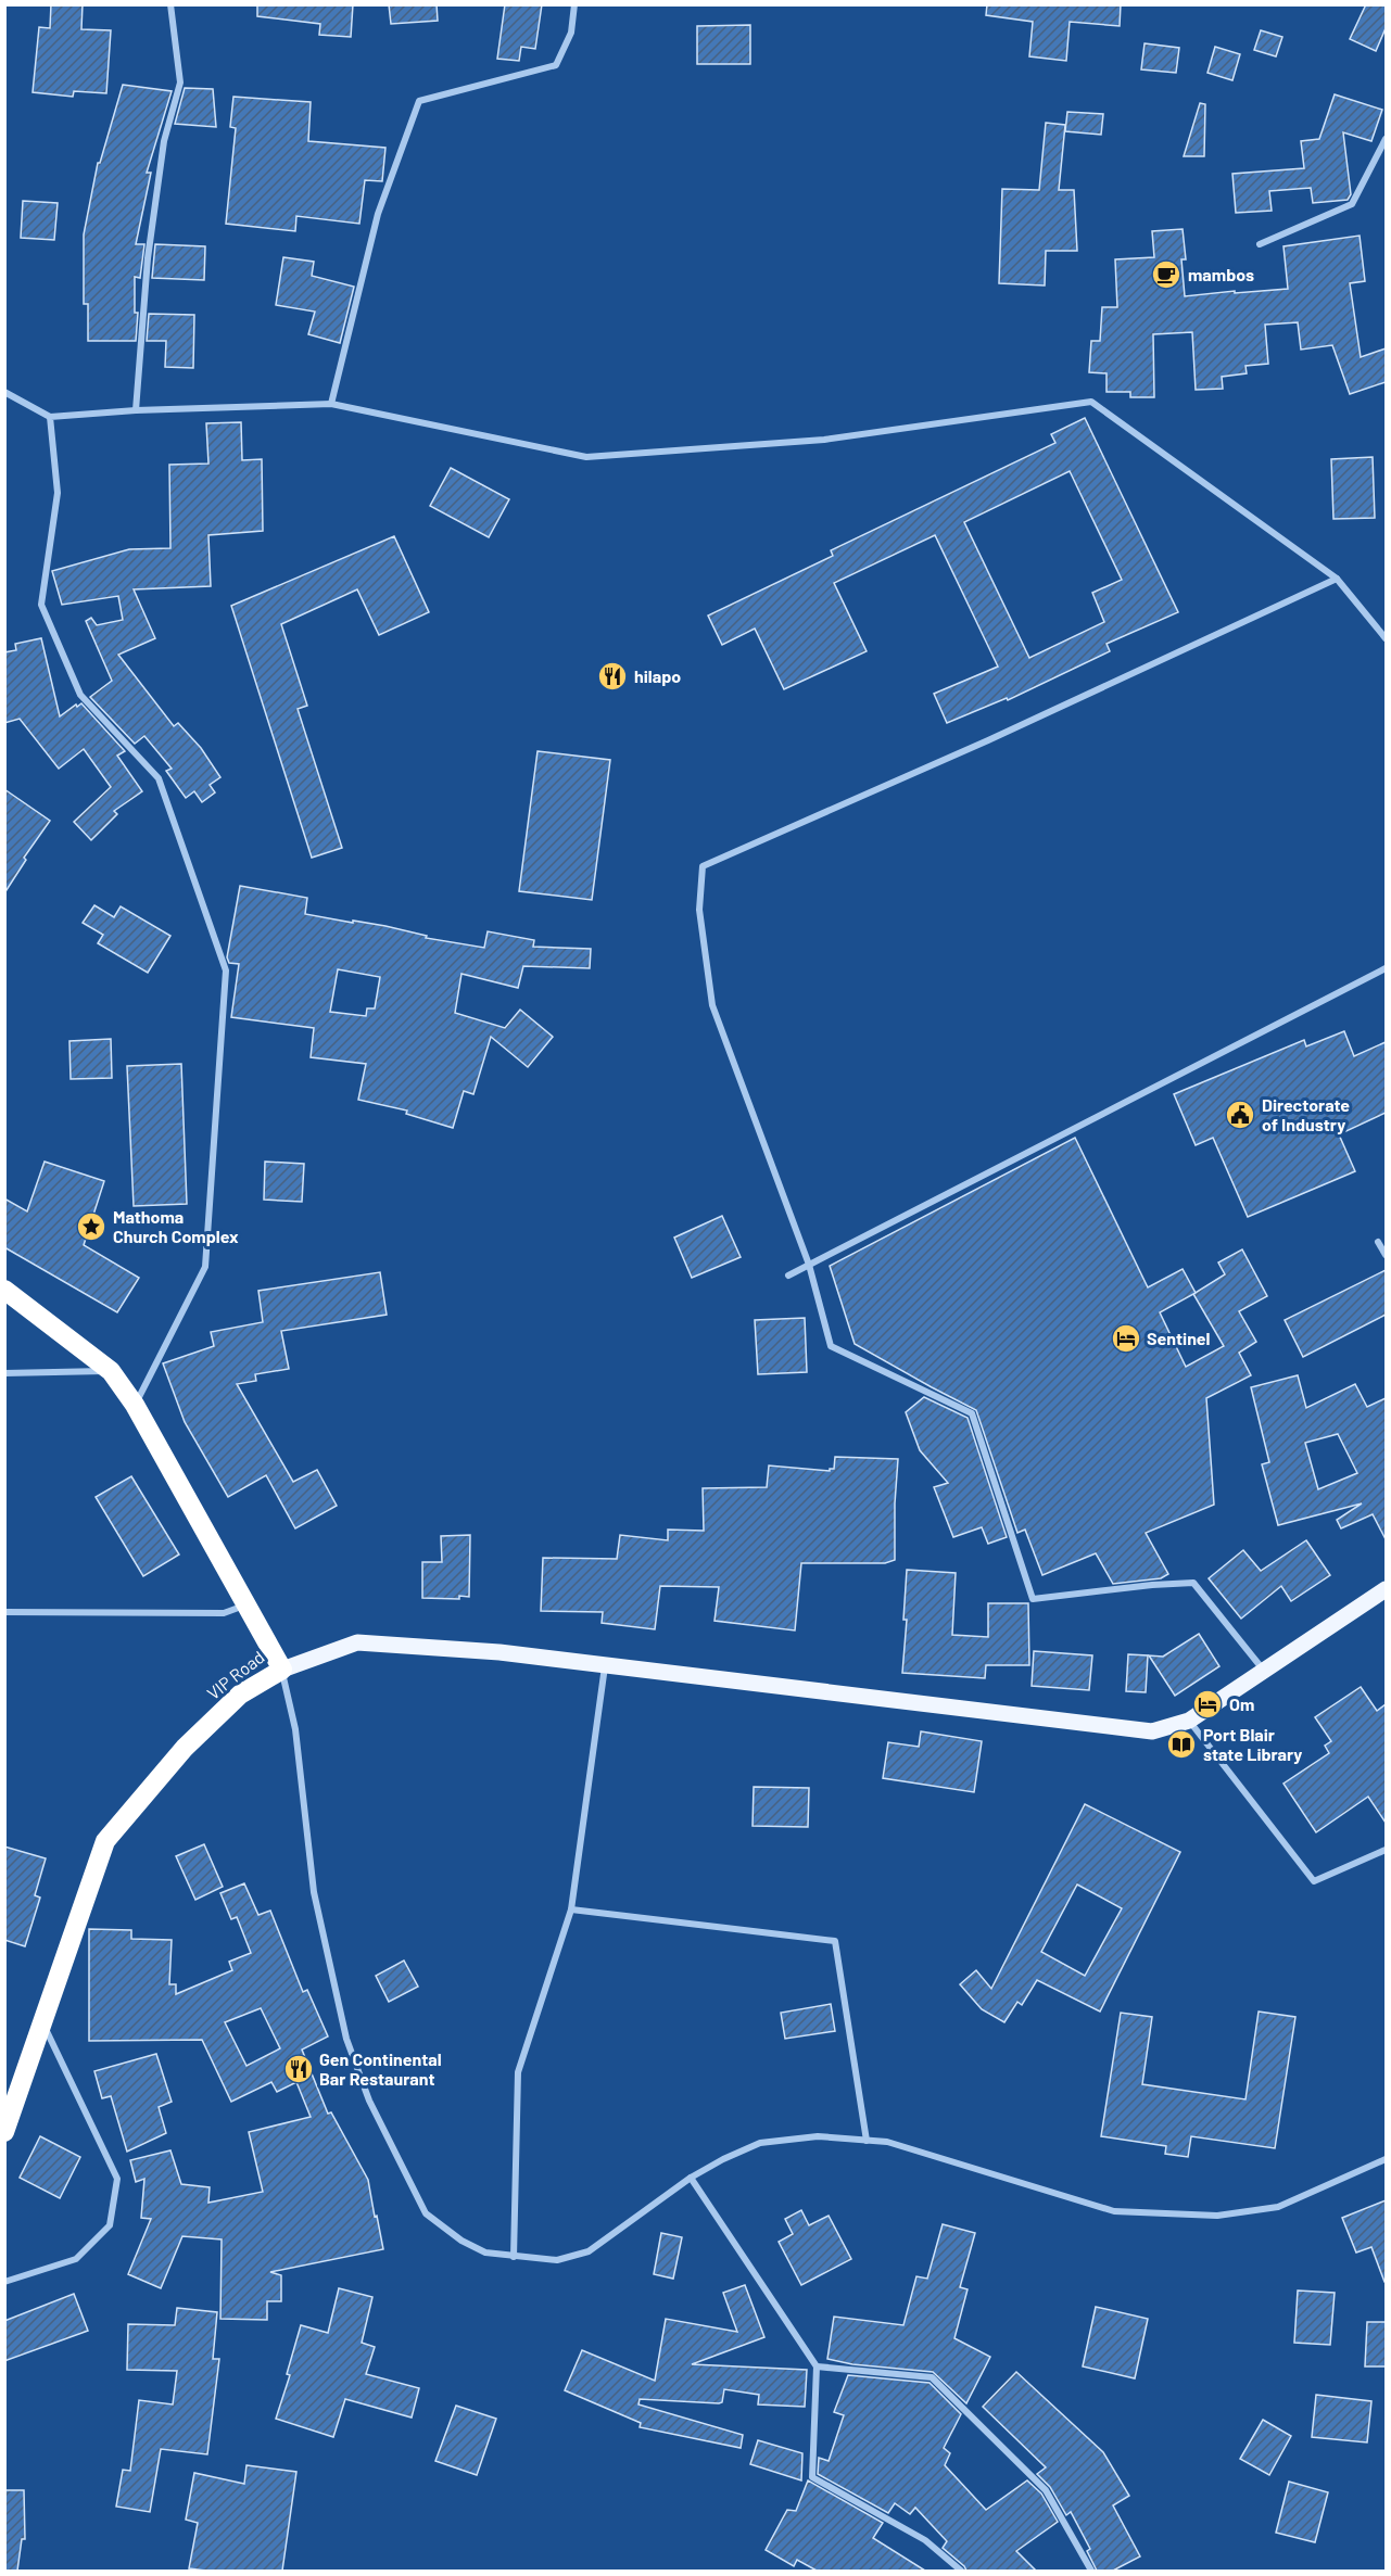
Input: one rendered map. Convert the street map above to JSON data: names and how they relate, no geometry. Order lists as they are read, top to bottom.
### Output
{
  "streets": {
    "highway": ["VIP Road"]
  },
  "places": {
    "cafe": ["mambos"],
    "restaurant": ["hilapo", "Gen Continental Bar Restaurant"],
    "public building": ["Directorate of Industry"],
    "place": ["Mathoma Church Complex"],
    "hotel": ["Sentinel", "Om"],
    "library": ["Port Blair state Library"]
  }
}
